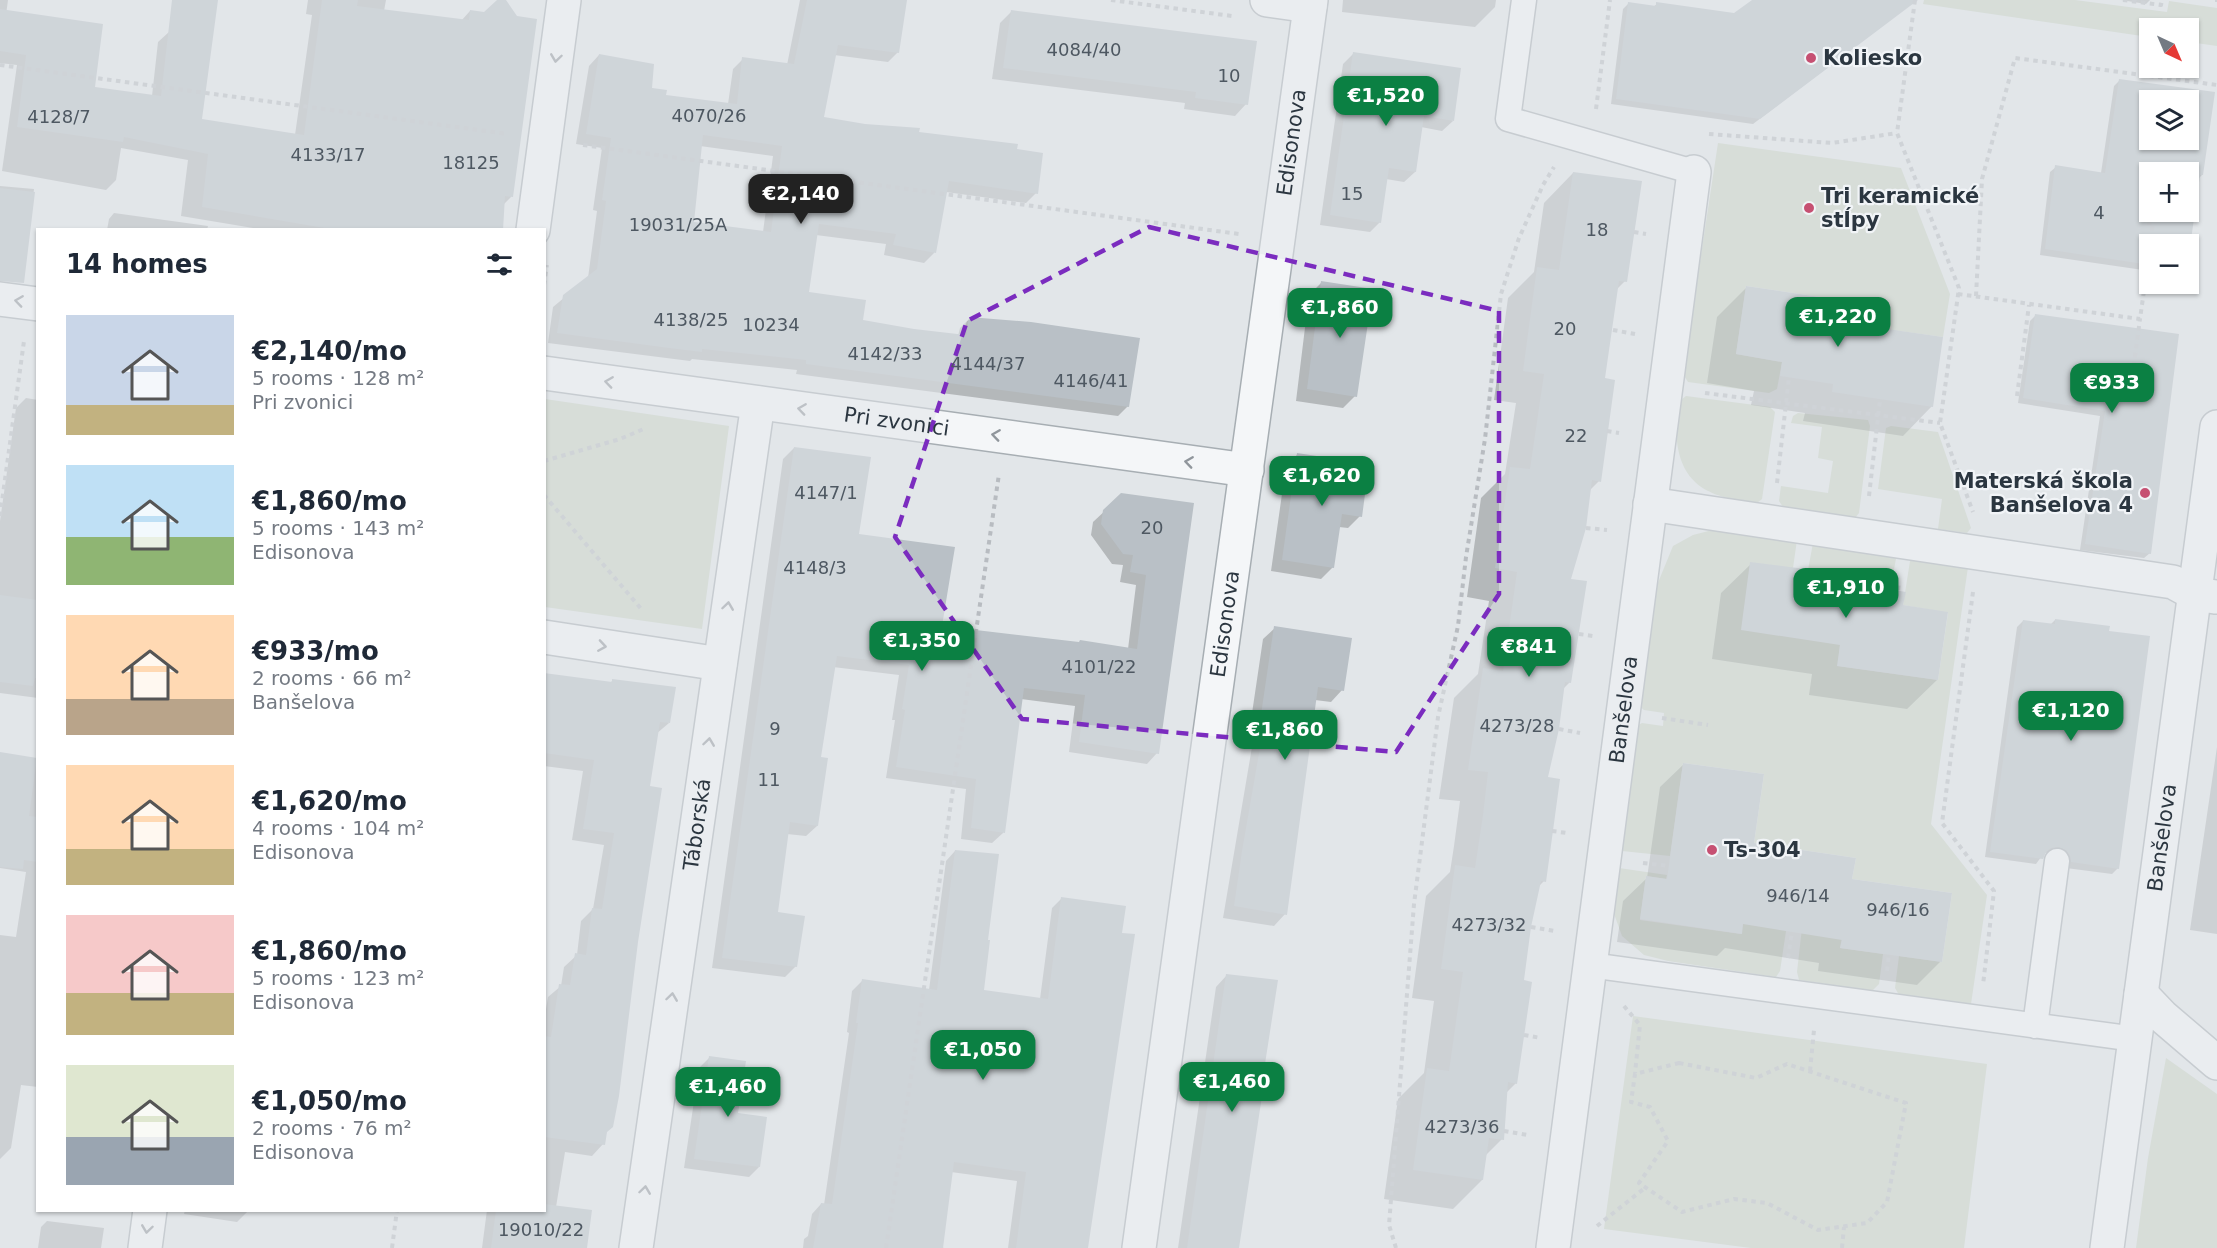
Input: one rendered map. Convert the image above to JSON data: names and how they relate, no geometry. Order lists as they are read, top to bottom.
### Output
{
  "streets": {
    "street": [
      "Edisonova",
      "Pri zvonici",
      "Banšelova",
      "Táborská"
    ]
  },
  "crossings": [
    ["Edisonova", "Pri zvonici"],
    ["Pri zvonici", "Táborská"]
  ],
  "one_way": ["Pri zvonici", "Táborská"],
  "places": [
    "Koliesko",
    "Tri keramické stĺpy",
    "Materská škola Banšelova 4",
    "Ts-304"
  ],
  "house_numbers": [
    "4084/40",
    "10",
    "4070/26",
    "4128/7",
    "4133/17",
    "18125",
    "15",
    "4",
    "19031/25A",
    "18",
    "4138/25",
    "10234",
    "20",
    "4142/33",
    "4144/37",
    "4146/41",
    "22",
    "4147/1",
    "20",
    "4148/3",
    "4101/22",
    "4273/28",
    "9",
    "11",
    "946/14",
    "946/16",
    "4273/32",
    "4273/36",
    "19010/22"
  ],
  "north": "bottom right",
  "page": {
    "map_buttons": ["+", "−"],
    "price": [
      "€1,520",
      "€2,140",
      "€1,860",
      "€1,220",
      "€933",
      "€1,620",
      "€1,910",
      "€1,350",
      "€841",
      "€1,120",
      "€1,860",
      "€1,050",
      "€1,460",
      "€1,460"
    ],
    "heading": "14 homes",
    "list": [
      {
        "name": "€2,140/mo",
        "note": "5 rooms · 128 m² · Pri zvonici"
      },
      {
        "name": "€1,860/mo",
        "note": "5 rooms · 143 m² · Edisonova"
      },
      {
        "name": "€933/mo",
        "note": "2 rooms · 66 m² · Banšelova"
      },
      {
        "name": "€1,620/mo",
        "note": "4 rooms · 104 m² · Edisonova"
      },
      {
        "name": "€1,860/mo",
        "note": "5 rooms · 123 m² · Edisonova"
      },
      {
        "name": "€1,050/mo",
        "note": "2 rooms · 76 m² · Edisonova"
      }
    ]
  }
}
